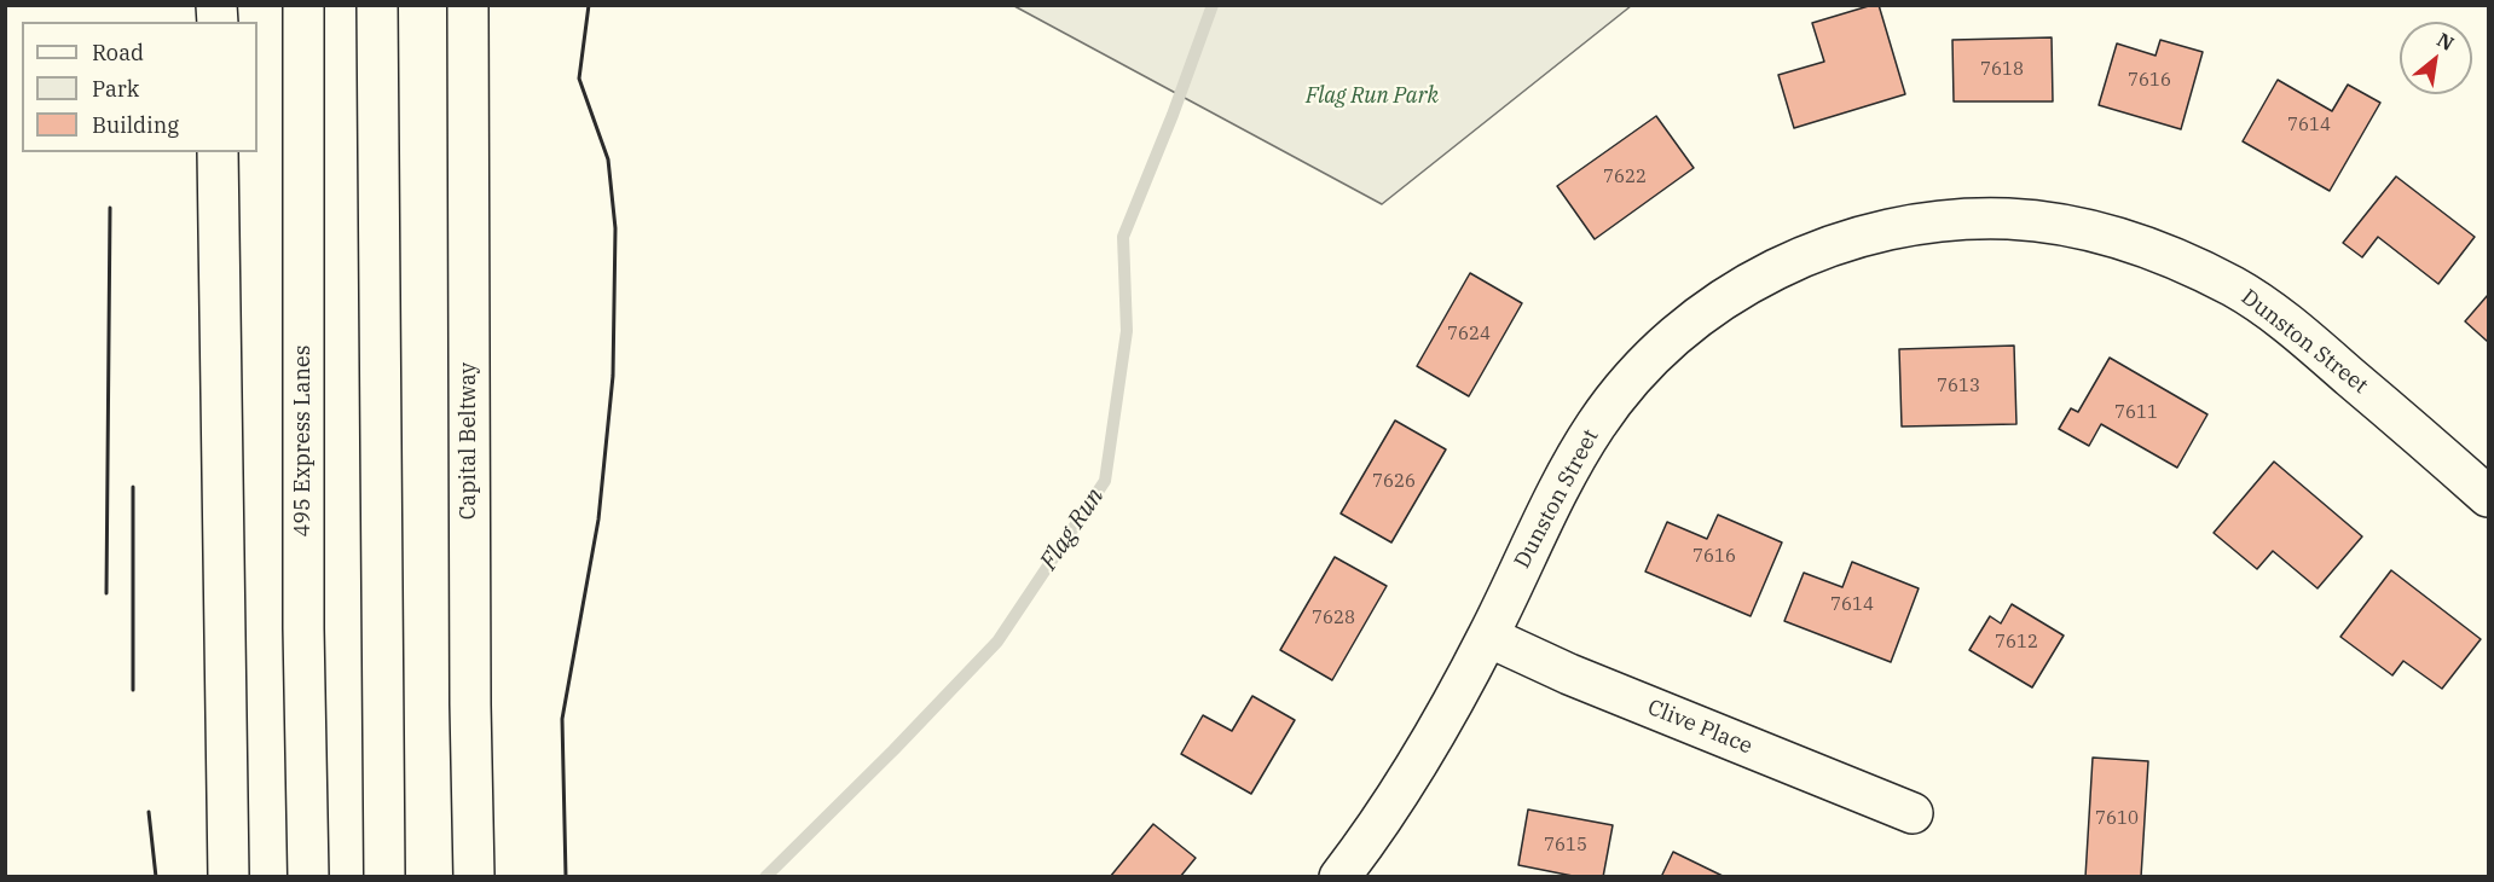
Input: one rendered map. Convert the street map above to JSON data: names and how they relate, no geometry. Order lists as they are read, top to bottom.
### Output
{
  "streets": {
    "main road": [
      "Dunston Street",
      "495 Express Lanes",
      "Capital Beltway",
      "Clive Place"
    ]
  },
  "crossings": [
    ["Dunston Street", "Clive Place"]
  ],
  "water": ["Flag Run"],
  "parks": ["Flag Run Park"],
  "house_numbers": [
    "7618",
    "7616",
    "7614",
    "7622",
    "7624",
    "7613",
    "7611",
    "7626",
    "7616",
    "7614",
    "7628",
    "7612",
    "7610",
    "7615"
  ],
  "legend": ["Road", "Park", "Building"],
  "north": "top right"
}
